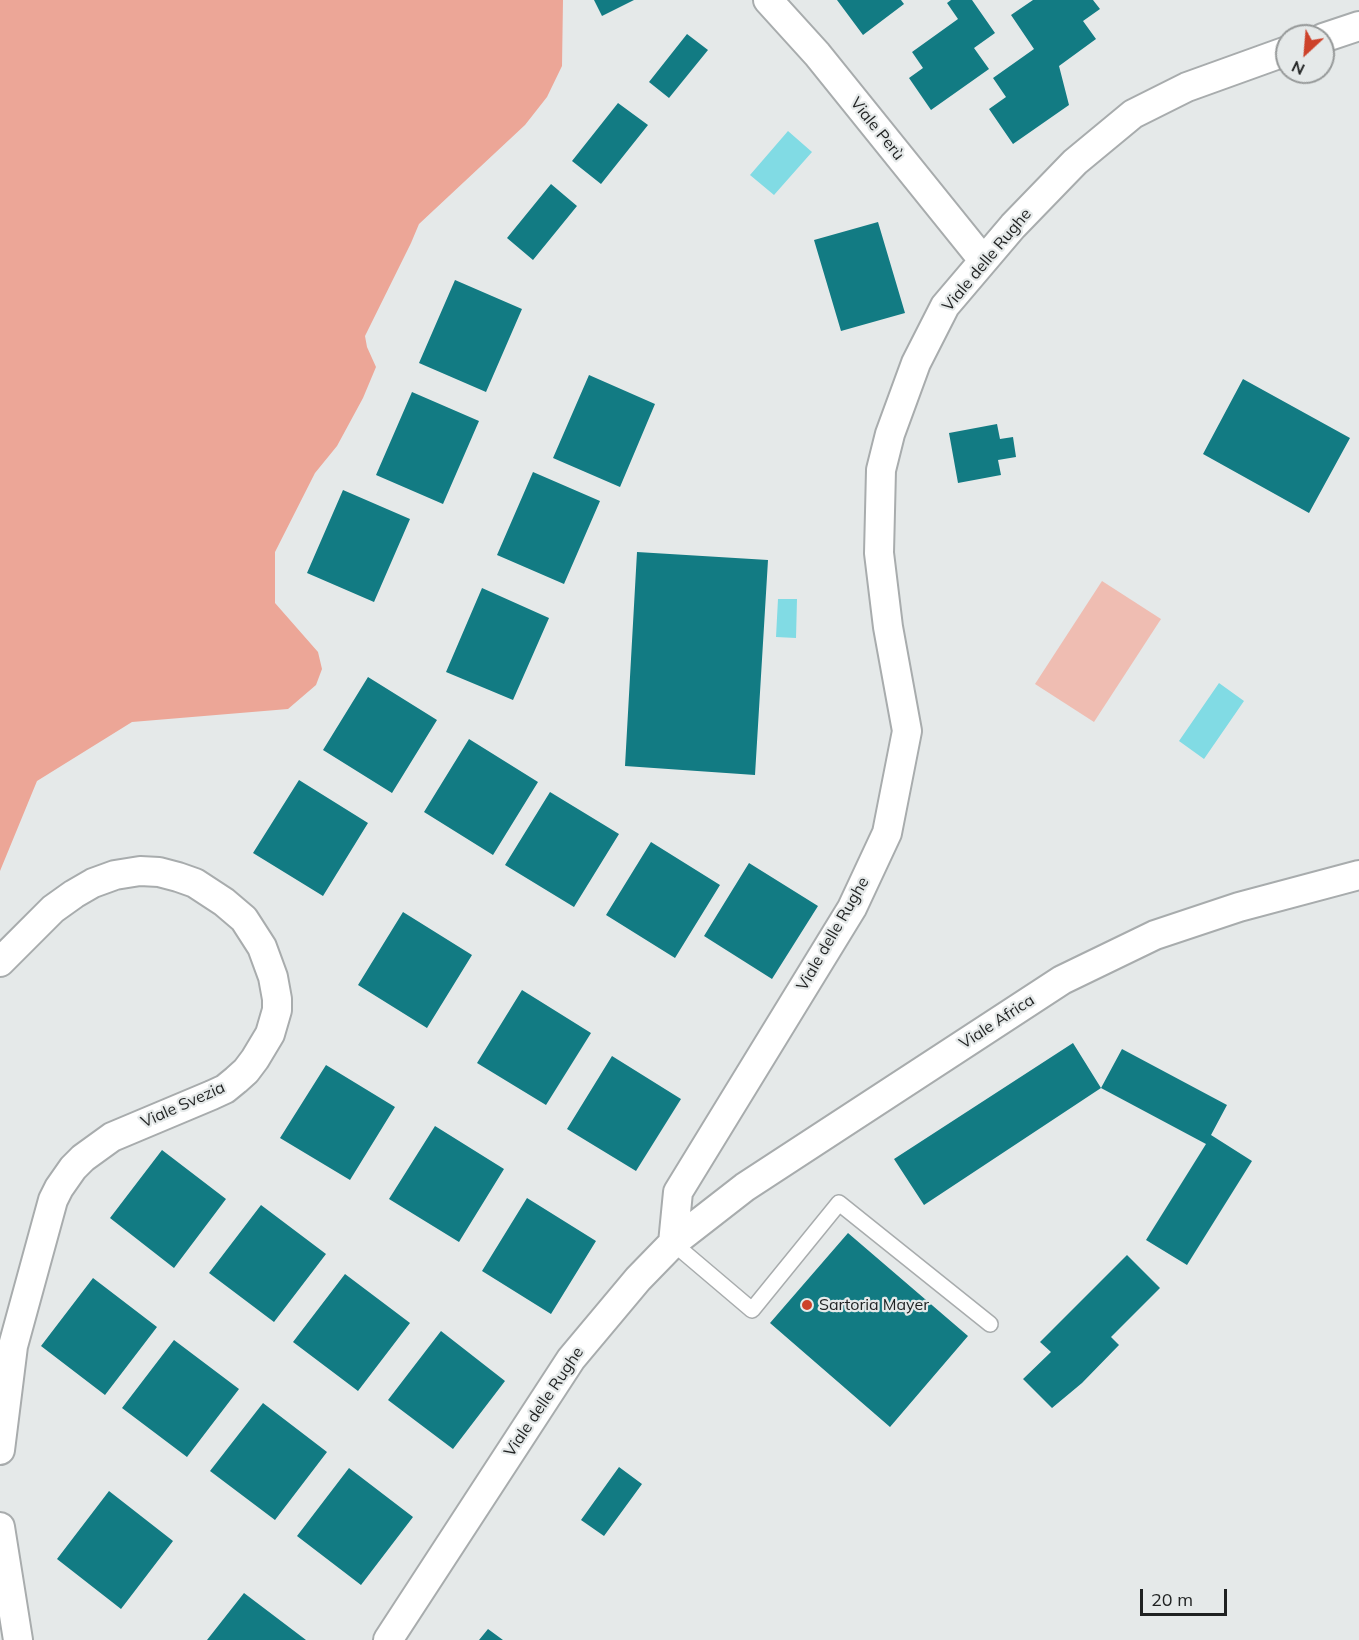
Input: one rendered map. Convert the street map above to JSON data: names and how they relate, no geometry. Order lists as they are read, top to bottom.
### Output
{
  "streets": {
    "street": [
      "Viale Perù",
      "Viale delle Rughe",
      "Viale Africa",
      "Viale Svezia"
    ]
  },
  "crossings": [
    ["Viale Perù", "Viale delle Rughe"],
    ["Viale delle Rughe", "Viale Africa"]
  ],
  "places": ["Sartoria Mayer"],
  "scale_bar": "20 m",
  "north": "bottom left"
}
